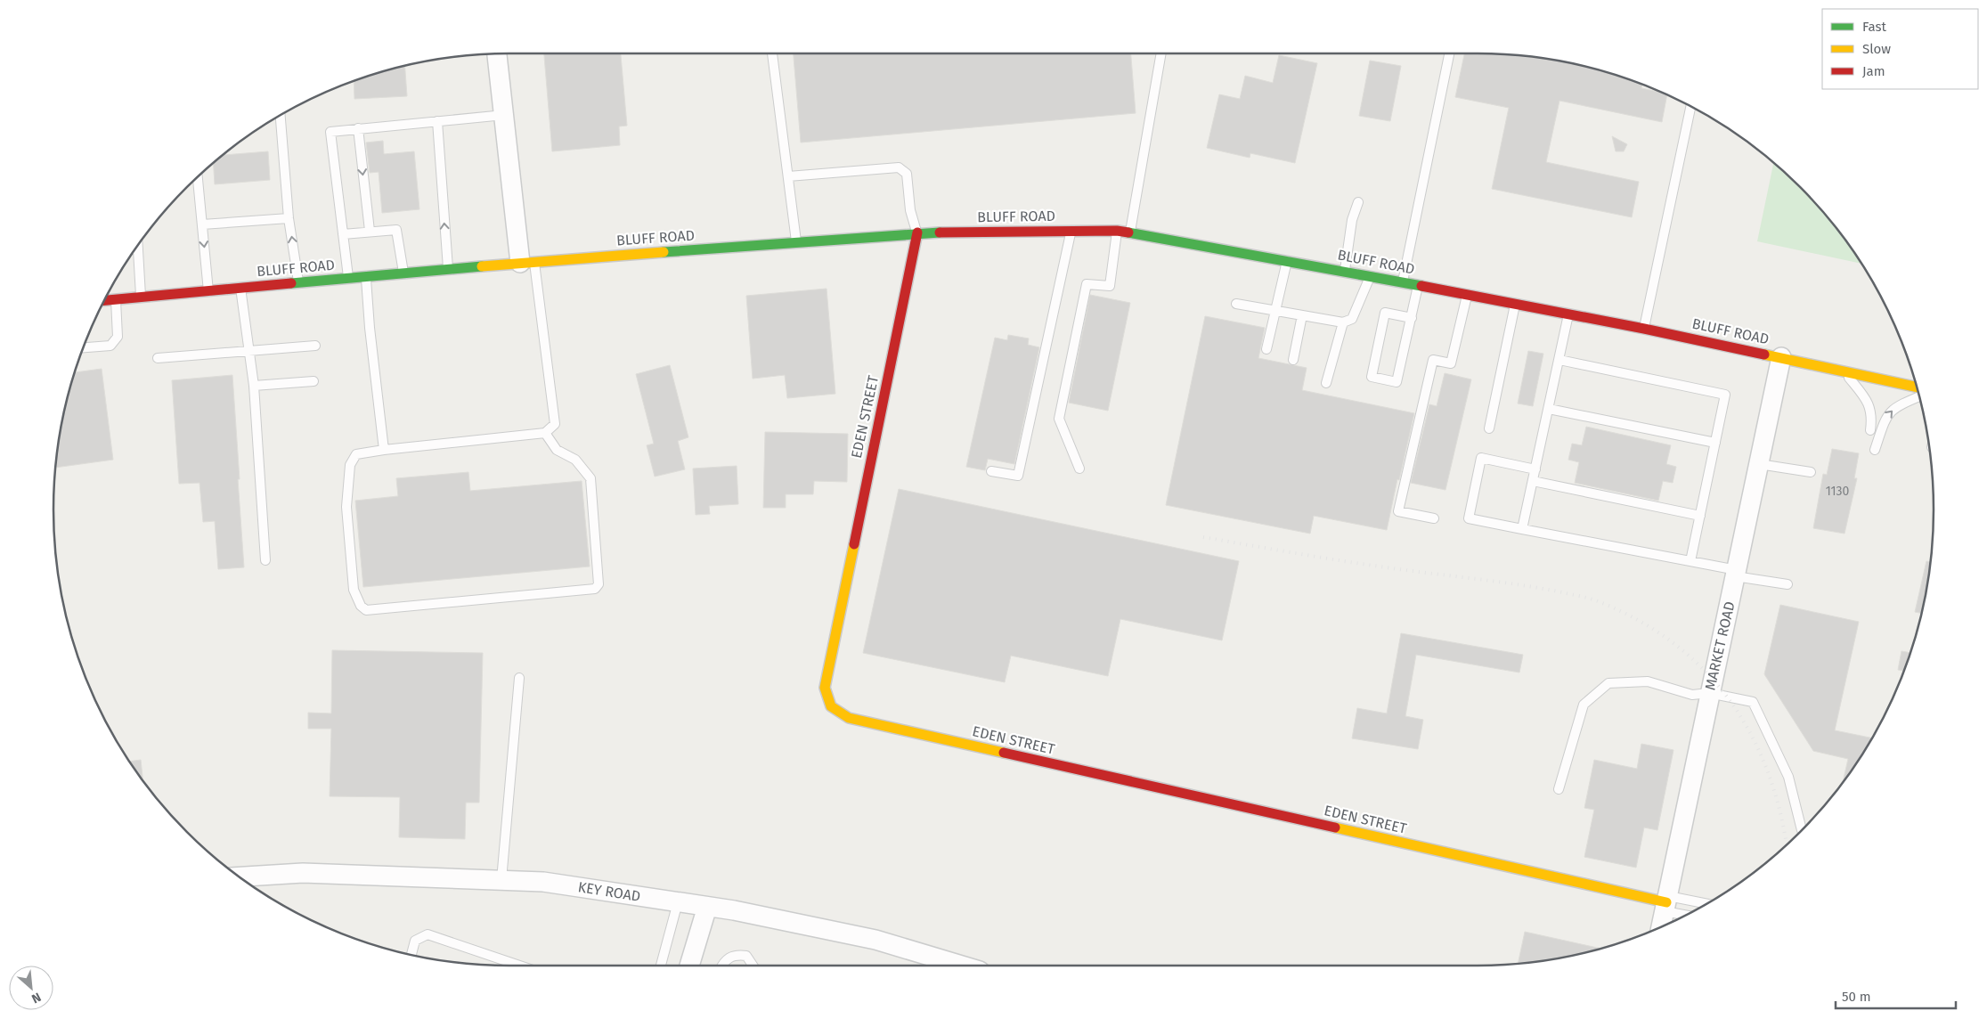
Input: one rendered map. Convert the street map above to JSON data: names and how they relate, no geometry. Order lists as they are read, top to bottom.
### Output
{
  "streets": {
    "main road": ["BLUFF ROAD", "EDEN STREET"],
    "street": ["MARKET ROAD", "KEY ROAD"]
  },
  "crossings": [
    ["BLUFF ROAD", "EDEN STREET"],
    ["BLUFF ROAD", "MARKET ROAD"],
    ["EDEN STREET", "MARKET ROAD"]
  ],
  "house_numbers": ["1130"],
  "legend": ["Fast", "Slow", "Jam"],
  "scale_bar": "50 m",
  "north": "bottom right"
}
